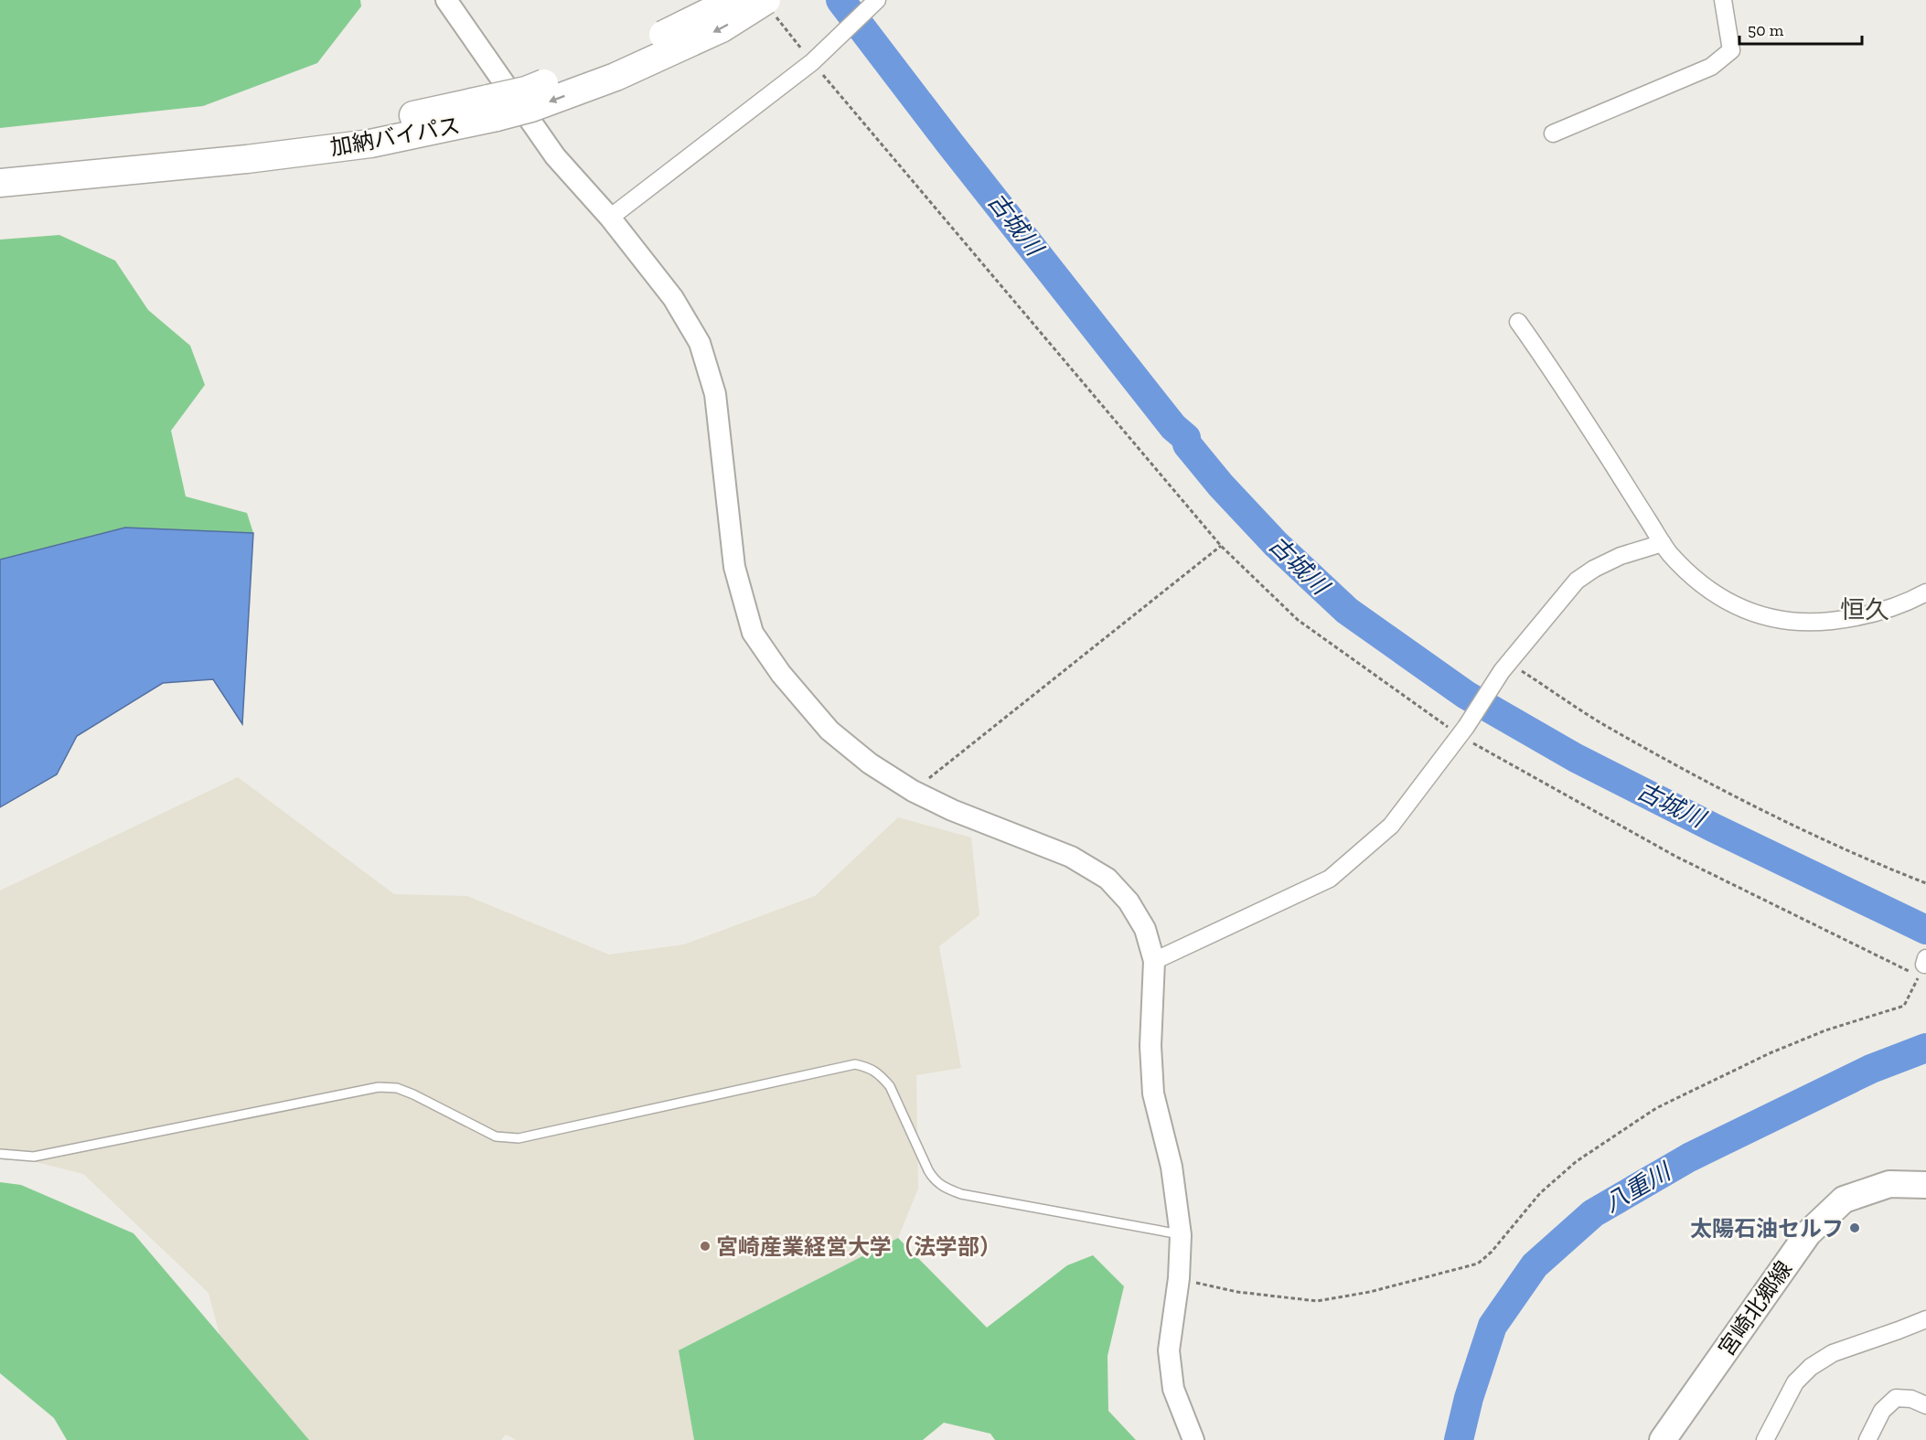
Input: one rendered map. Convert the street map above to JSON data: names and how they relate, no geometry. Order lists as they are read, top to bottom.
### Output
{
  "streets": {
    "highway": ["加納バイパス"],
    "main road": ["宮崎北郷線"]
  },
  "districts": ["恒久"],
  "water": ["古城川", "八重川"],
  "places": ["太陽石油セルフ", "宮崎産業経営大学（法学部）"],
  "scale_bar": "50 m"
}
